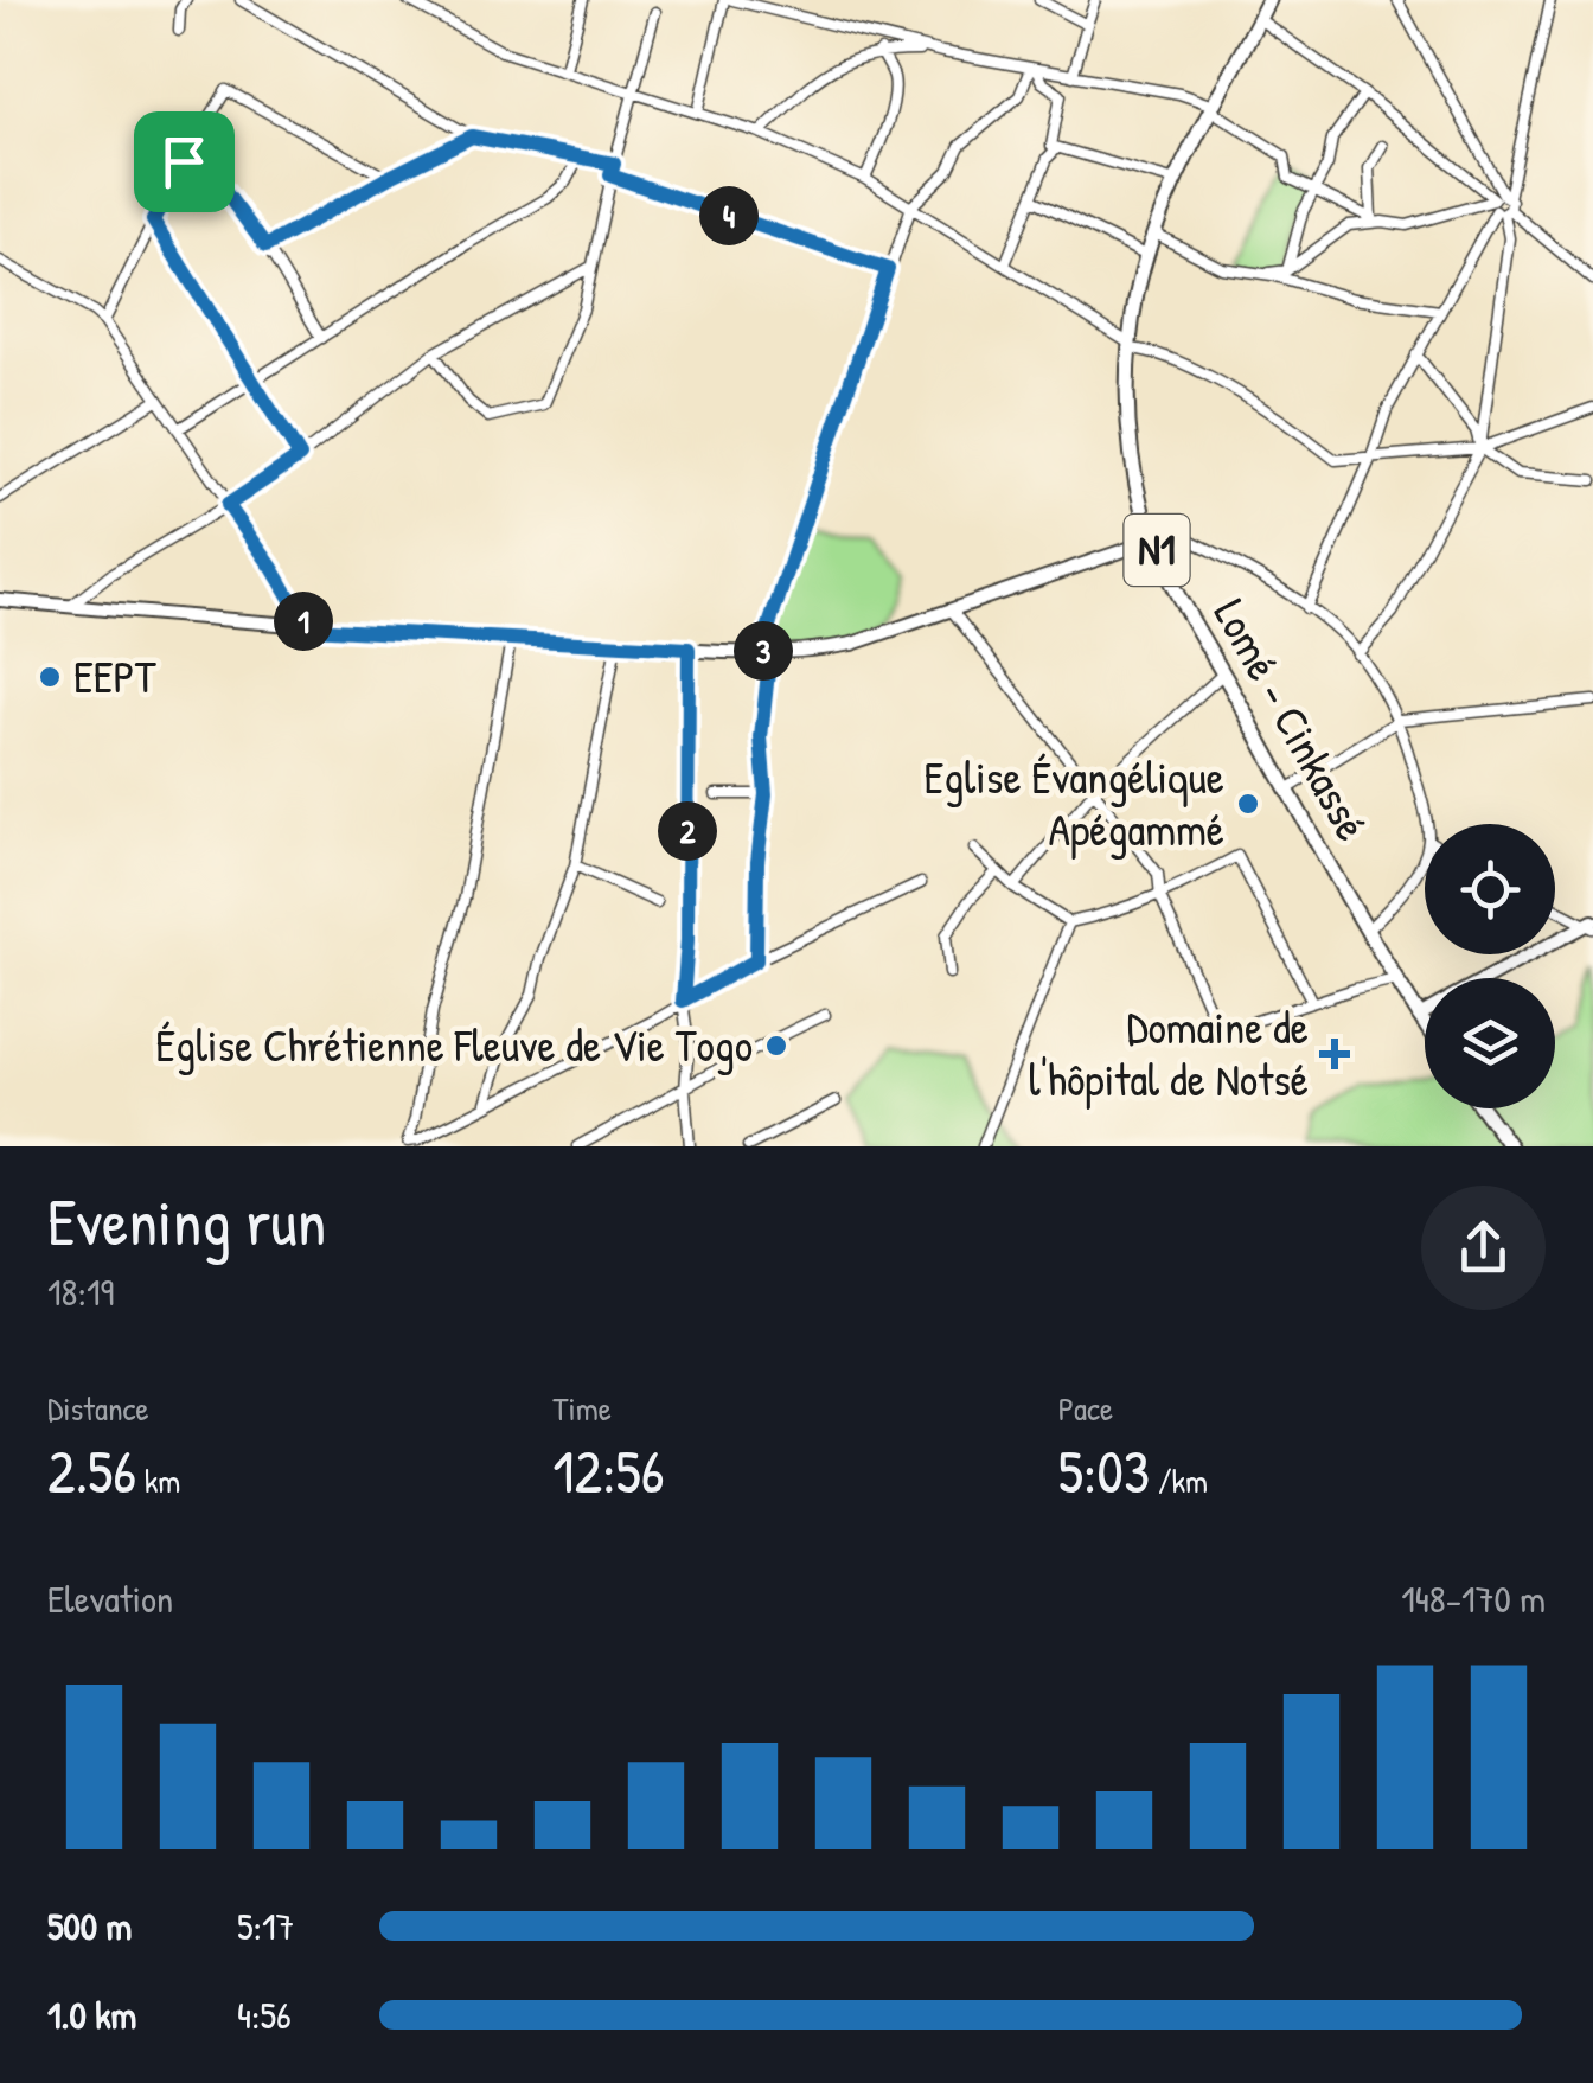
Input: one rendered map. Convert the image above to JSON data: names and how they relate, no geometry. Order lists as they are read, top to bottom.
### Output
{
  "streets": {
    "highway": ["N1", "Lomé - Cinkassé"]
  },
  "places": {
    "other": ["EEPT", "Eglise Évangélique Apégammé", "Église Chrétienne Fleuve de Vie Togo"],
    "health": ["Domaine de l'hôpital de Notsé"]
  },
  "page": {
    "pins": [
      "4",
      "1",
      "3",
      "2"
    ],
    "heading": ["Evening run", "18:19"],
    "stats": [
      ["Distance", "2.56 km"],
      ["Time", "12:56"],
      ["Pace", "5:03 /km"]
    ],
    "chart": ["Elevation", "148–170 m"],
    "list": [
      {
        "name": "500 m",
        "note": "5:17"
      },
      {
        "name": "1.0 km",
        "note": "4:56"
      }
    ]
  }
}
